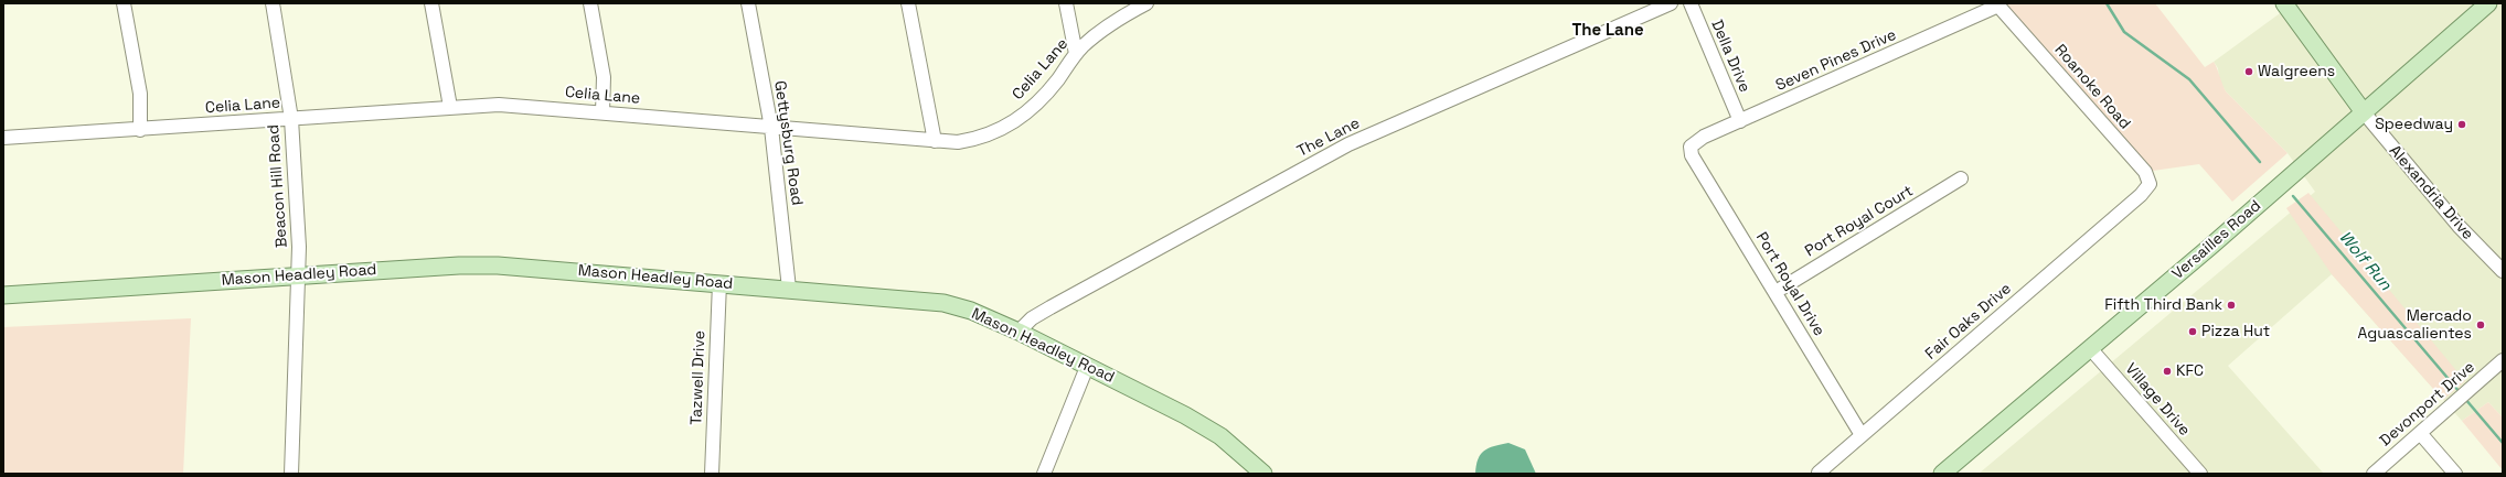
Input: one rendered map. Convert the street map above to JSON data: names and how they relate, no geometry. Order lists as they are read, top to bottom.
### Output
{
  "streets": {
    "main road": ["Alexandria Drive", "Versailles Road", "Mason Headley Road"],
    "street": [
      "Della Drive",
      "Seven Pines Drive",
      "Celia Lane",
      "Roanoke Road",
      "The Lane",
      "Gettysburg Road",
      "Beacon Hill Road",
      "Port Royal Court",
      "Port Royal Drive",
      "Fair Oaks Drive",
      "Tazwell Drive",
      "Village Drive",
      "Devonport Drive"
    ]
  },
  "crossings": [
    ["Della Drive", "Seven Pines Drive"],
    ["Seven Pines Drive", "Roanoke Road"],
    ["Seven Pines Drive", "Port Royal Drive"],
    ["Celia Lane", "Gettysburg Road"],
    ["Celia Lane", "Beacon Hill Road"],
    ["Roanoke Road", "Fair Oaks Drive"],
    ["The Lane", "Mason Headley Road"],
    ["Gettysburg Road", "Mason Headley Road"],
    ["Beacon Hill Road", "Mason Headley Road"],
    ["Alexandria Drive", "Versailles Road"],
    ["Port Royal Court", "Port Royal Drive"],
    ["Versailles Road", "Village Drive"],
    ["Mason Headley Road", "Tazwell Drive"],
    ["Port Royal Drive", "Fair Oaks Drive"]
  ],
  "districts": ["The Lane"],
  "water": ["Wolf Run"],
  "places": [
    "Walgreens",
    "Speedway",
    "Fifth Third Bank",
    "Mercado Aguascalientes",
    "Pizza Hut",
    "KFC"
  ]
}
